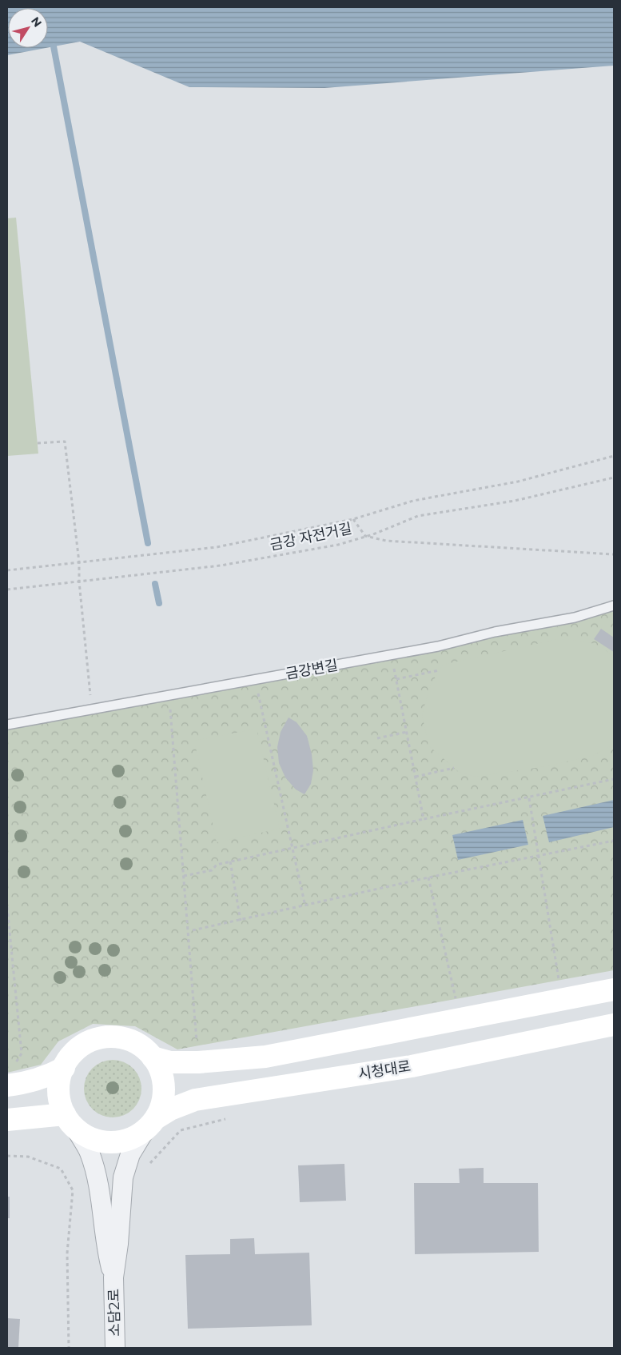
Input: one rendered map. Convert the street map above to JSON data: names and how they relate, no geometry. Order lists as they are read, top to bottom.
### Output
{
  "streets": {
    "street": ["시청대로", "소담2로"],
    "lane": ["금강변길"],
    "path": ["금강 자전거길"]
  },
  "north": "top right"
}
